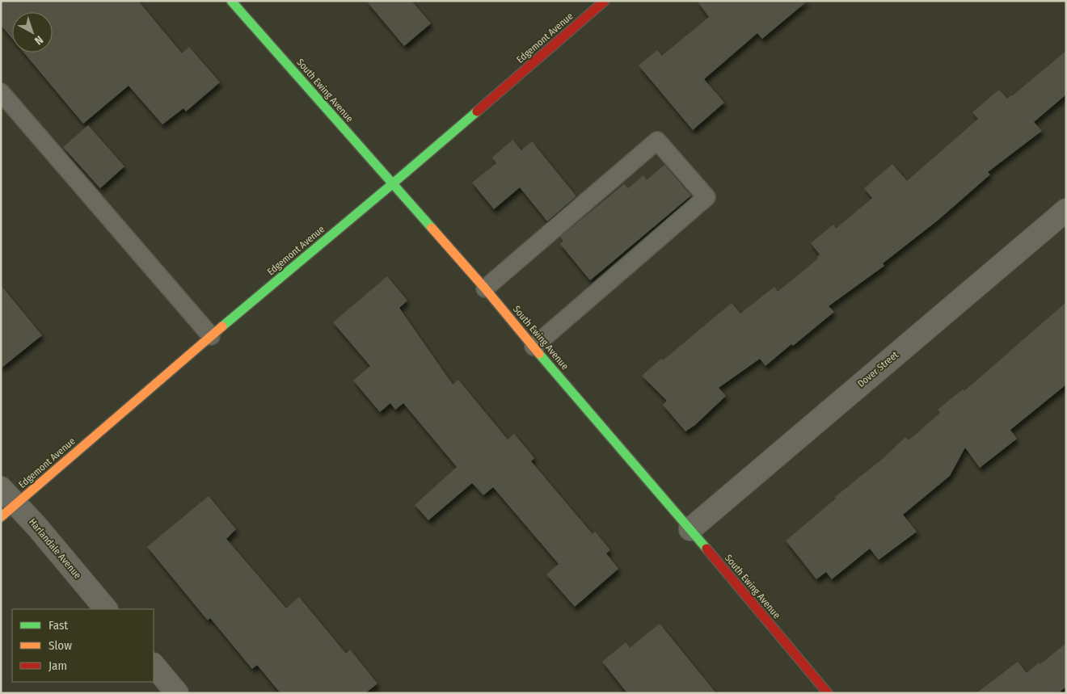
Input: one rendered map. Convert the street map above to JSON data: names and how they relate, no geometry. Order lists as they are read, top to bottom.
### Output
{
  "streets": {
    "street": [
      "Edgemont Avenue",
      "South Ewing Avenue",
      "Dover Street",
      "Harlandale Avenue"
    ]
  },
  "crossings": [
    ["Edgemont Avenue", "South Ewing Avenue"],
    ["Edgemont Avenue", "Harlandale Avenue"],
    ["South Ewing Avenue", "Dover Street"]
  ],
  "legend": ["Fast", "Slow", "Jam"],
  "north": "bottom right"
}
